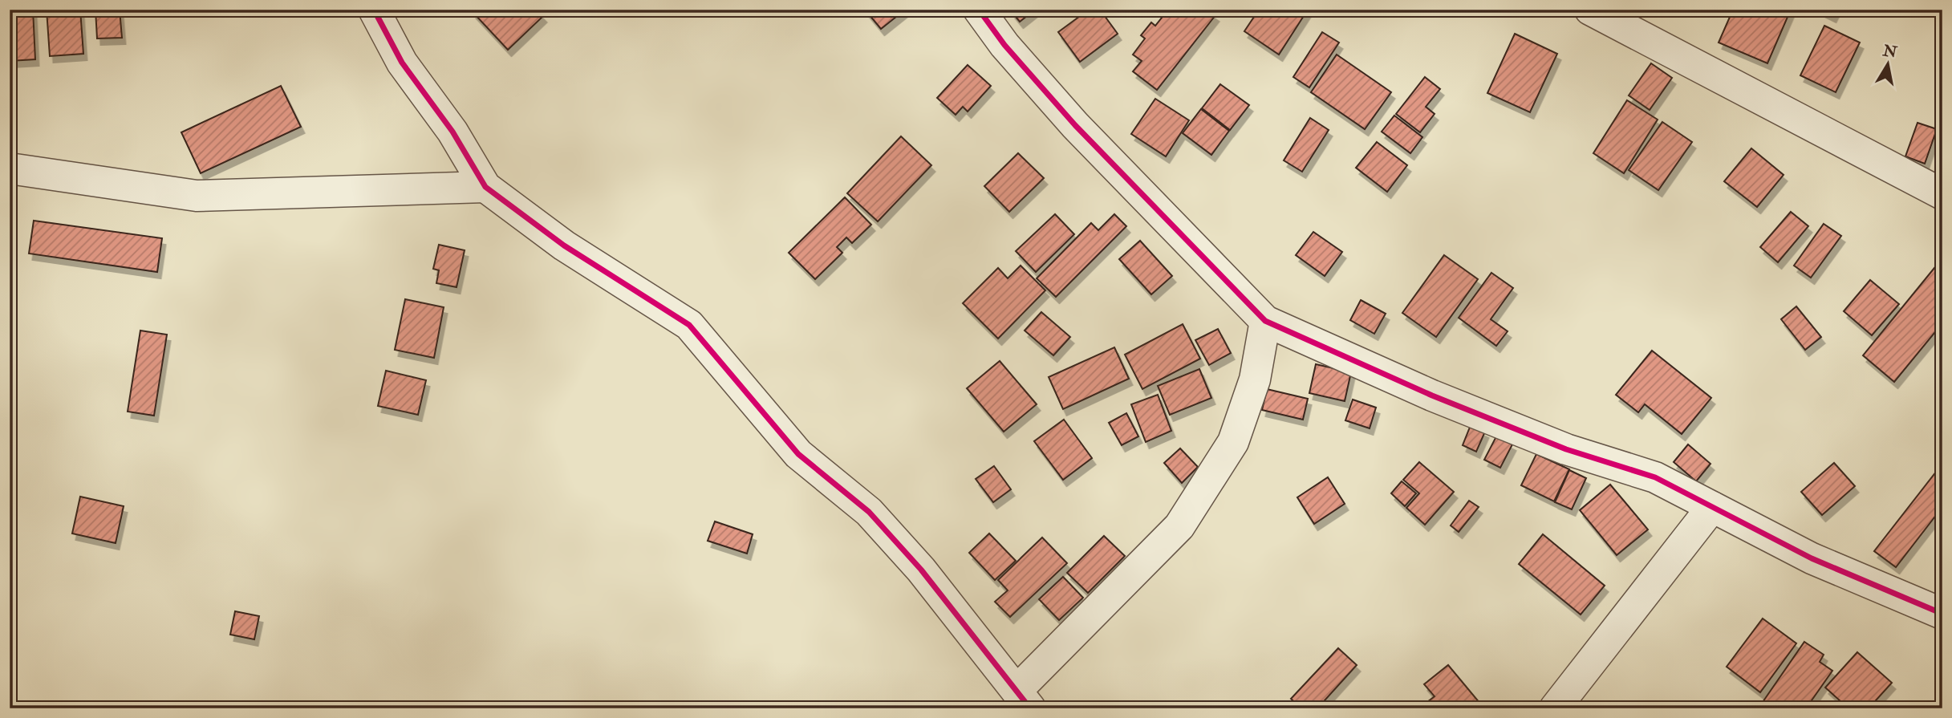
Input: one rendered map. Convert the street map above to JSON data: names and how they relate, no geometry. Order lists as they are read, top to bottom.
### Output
{
  "north": "top"
}
